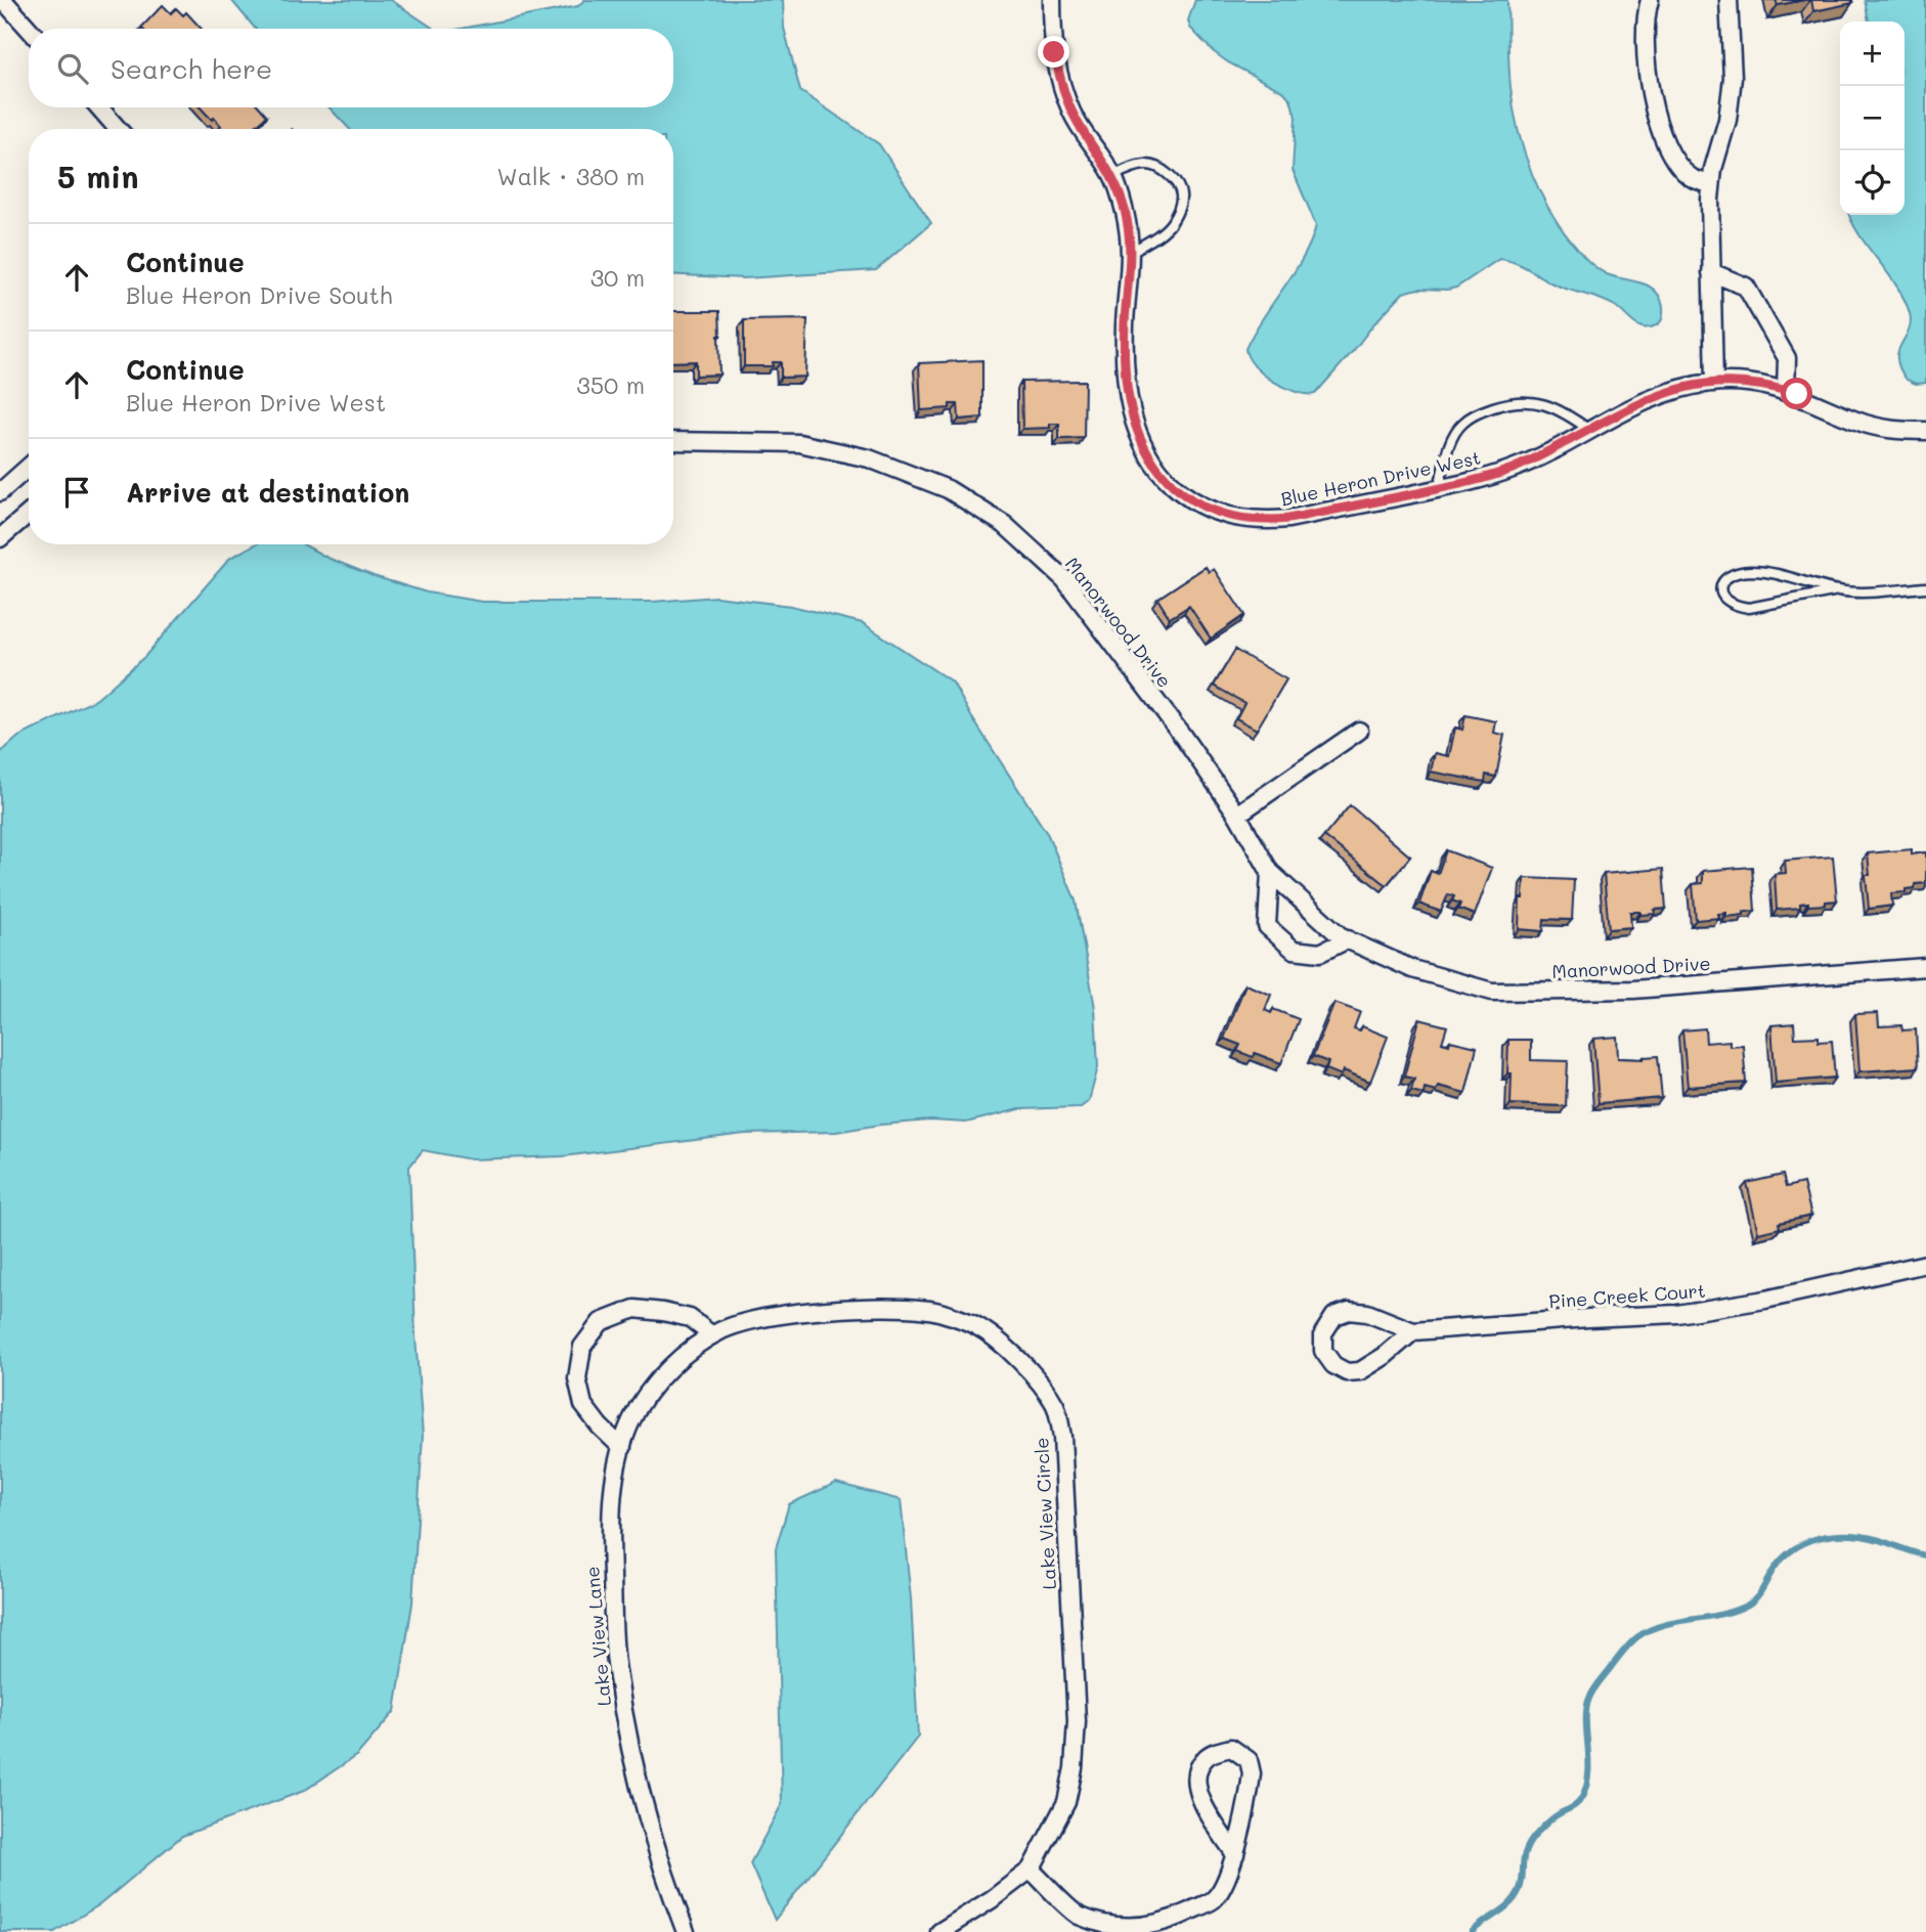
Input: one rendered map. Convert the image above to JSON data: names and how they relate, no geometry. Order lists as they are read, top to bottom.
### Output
{
  "streets": {
    "street": [
      "Blue Heron Drive West",
      "Manorwood Drive",
      "Pine Creek Court",
      "Lake View Circle",
      "Lake View Lane"
    ]
  },
  "crossings": [
    ["Lake View Circle", "Lake View Lane"]
  ],
  "page": {
    "map_buttons": ["+", "−"],
    "search": "Search here",
    "heading": ["5 min", "Walk · 380 m"],
    "list": [
      ["Continue", "Blue Heron Drive South", "30 m"],
      ["Continue", "Blue Heron Drive West", "350 m"],
      "Arrive at destination"
    ]
  }
}
